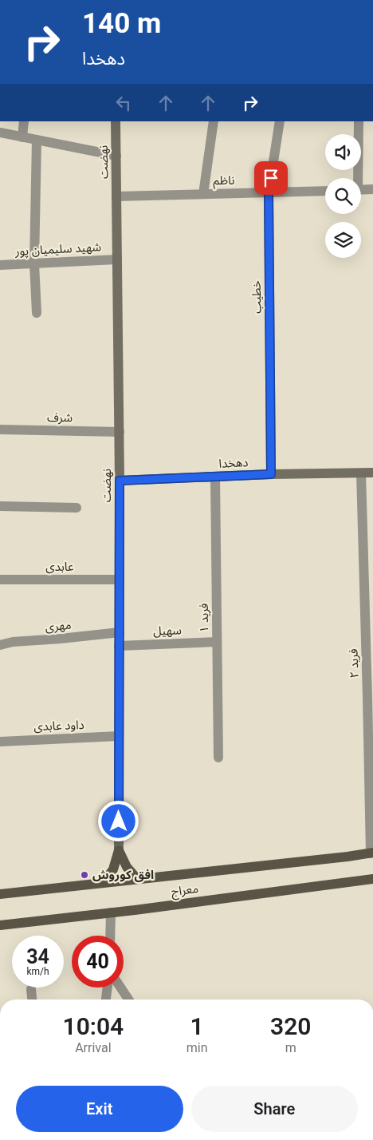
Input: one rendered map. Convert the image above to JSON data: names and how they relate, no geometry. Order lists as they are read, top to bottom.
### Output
{
  "streets": {
    "main road": ["معراج"],
    "street": [
      "نهضت",
      "ناظم",
      "شهید سلیمیان پور",
      "خطیب",
      "شرف",
      "دهخدا",
      "عابدی",
      "فرید ۱",
      "مهری",
      "سهیل",
      "فرید ۲",
      "داود عابدی"
    ]
  },
  "crossings": [
    ["نهضت", "ناظم"],
    ["نهضت", "شهید سلیمیان پور"],
    ["نهضت", "شرف"],
    ["نهضت", "دهخدا"],
    ["نهضت", "عابدی"],
    ["نهضت", "مهری"],
    ["نهضت", "سهیل"],
    ["نهضت", "داود عابدی"],
    ["ناظم", "خطیب"],
    ["خطیب", "دهخدا"],
    ["دهخدا", "فرید ۱"],
    ["دهخدا", "فرید ۲"],
    ["فرید ۱", "سهیل"],
    ["فرید ۲", "معراج"]
  ],
  "places": ["افق کوروش"],
  "page": {
    "turn": ["140 m", "دهخدا"],
    "speed": "34 km/h",
    "limit": "40",
    "eta": [
      "10:04",
      "Arrival",
      "1",
      "min",
      "320",
      "m"
    ],
    "buttons": ["Exit", "Share"]
  }
}
